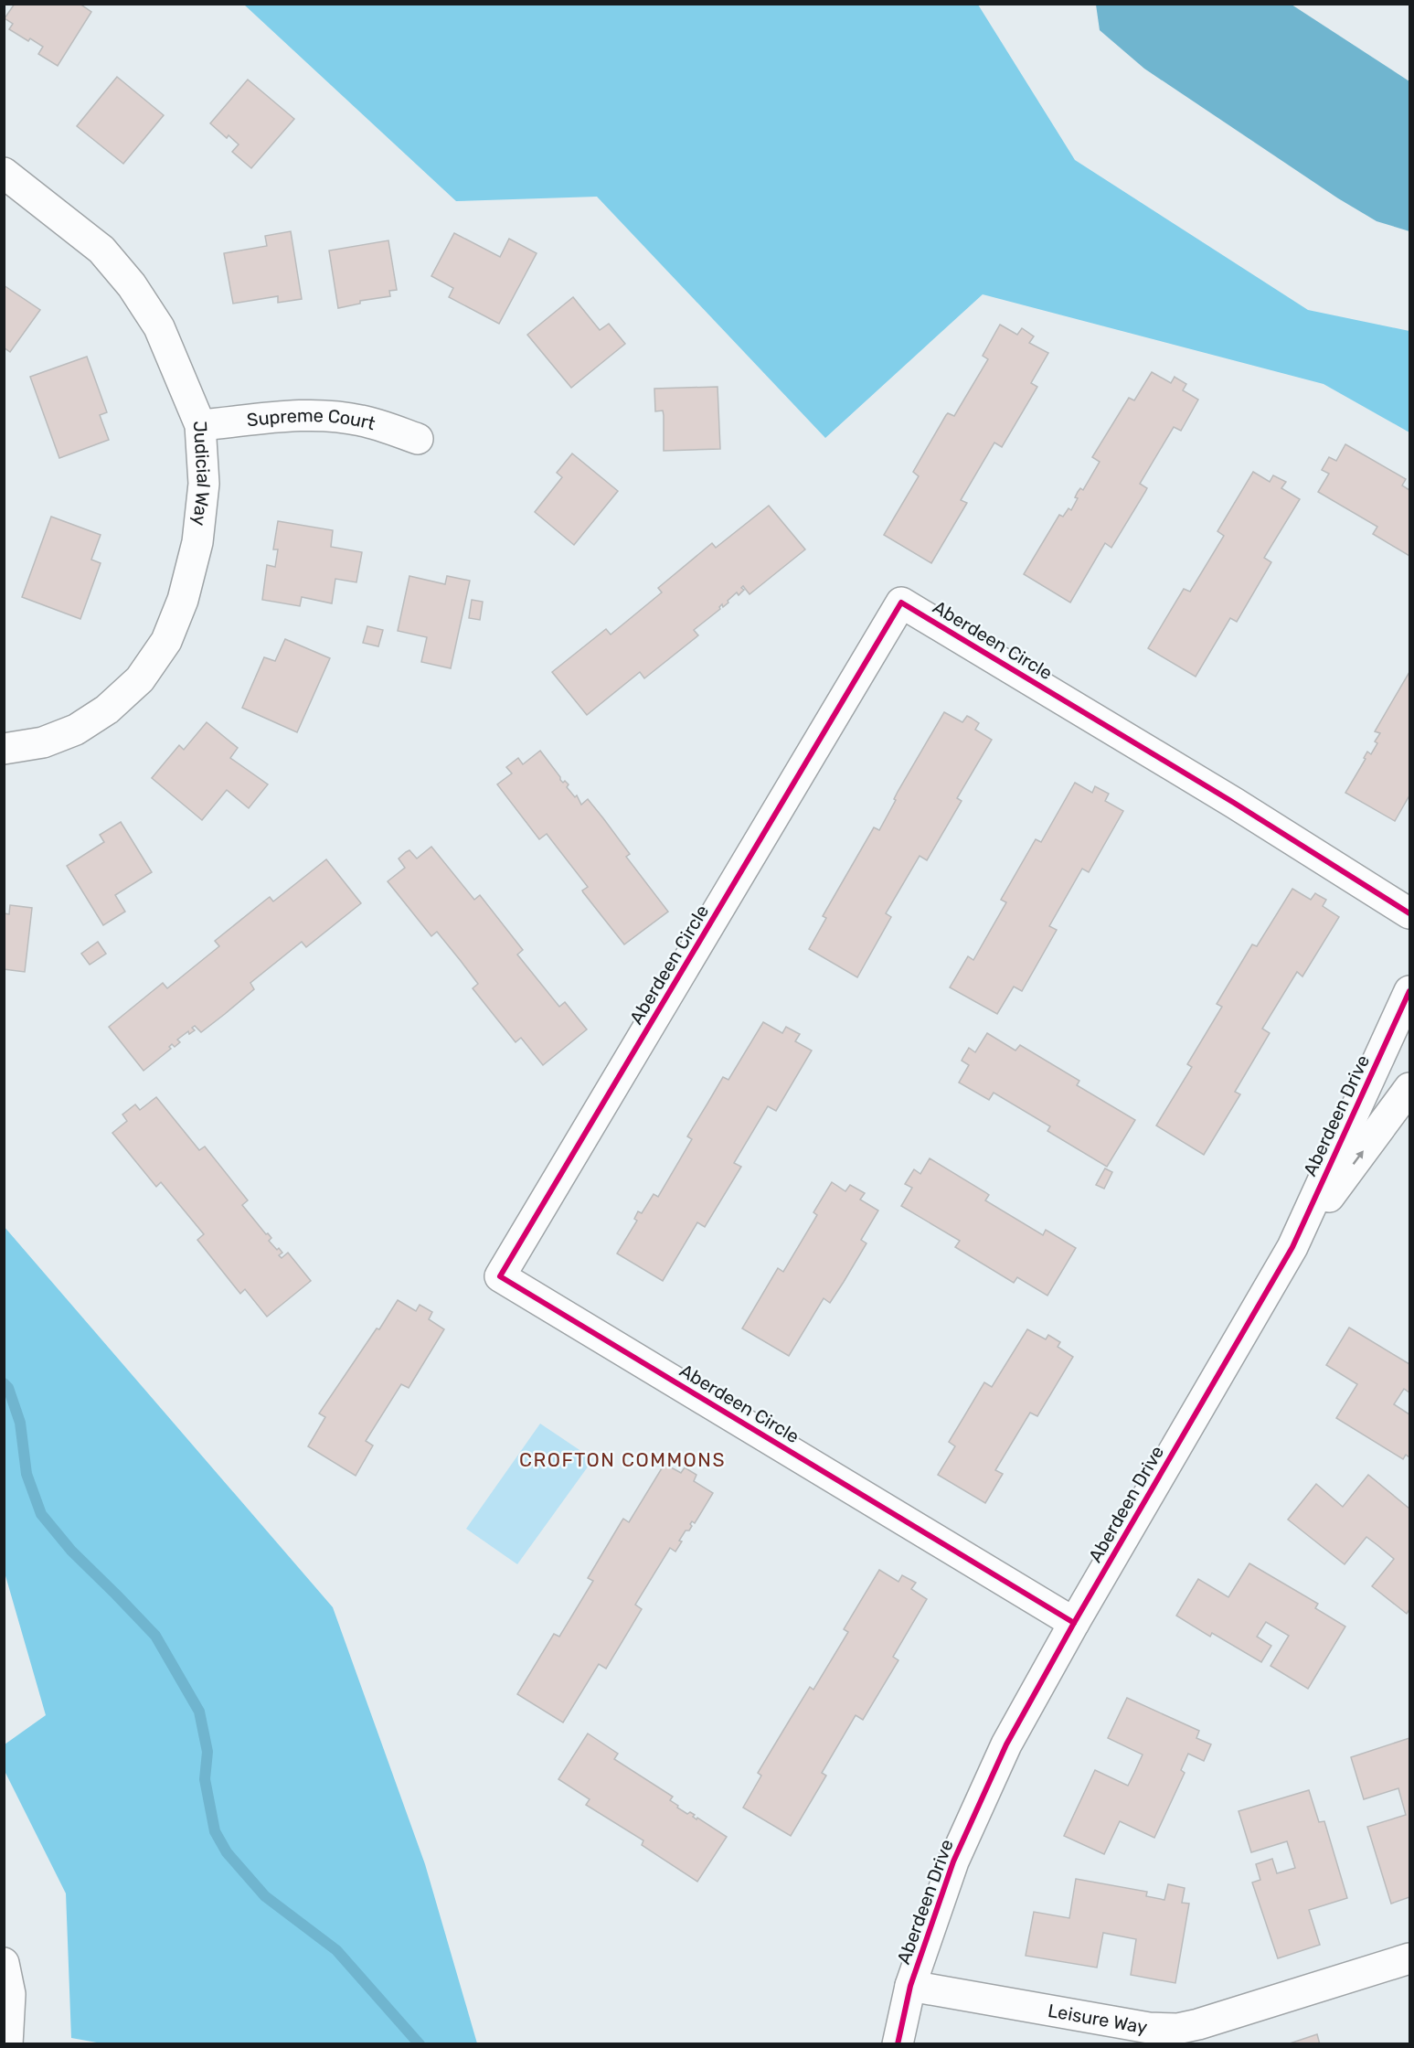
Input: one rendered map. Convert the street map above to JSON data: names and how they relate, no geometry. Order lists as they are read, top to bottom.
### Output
{
  "streets": {
    "street": [
      "Supreme Court",
      "Judicial Way",
      "Aberdeen Circle",
      "Aberdeen Drive",
      "Leisure Way"
    ]
  },
  "crossings": [
    ["Supreme Court", "Judicial Way"],
    ["Aberdeen Circle", "Aberdeen Drive"],
    ["Aberdeen Drive", "Leisure Way"]
  ],
  "districts": ["CROFTON COMMONS"]
}
